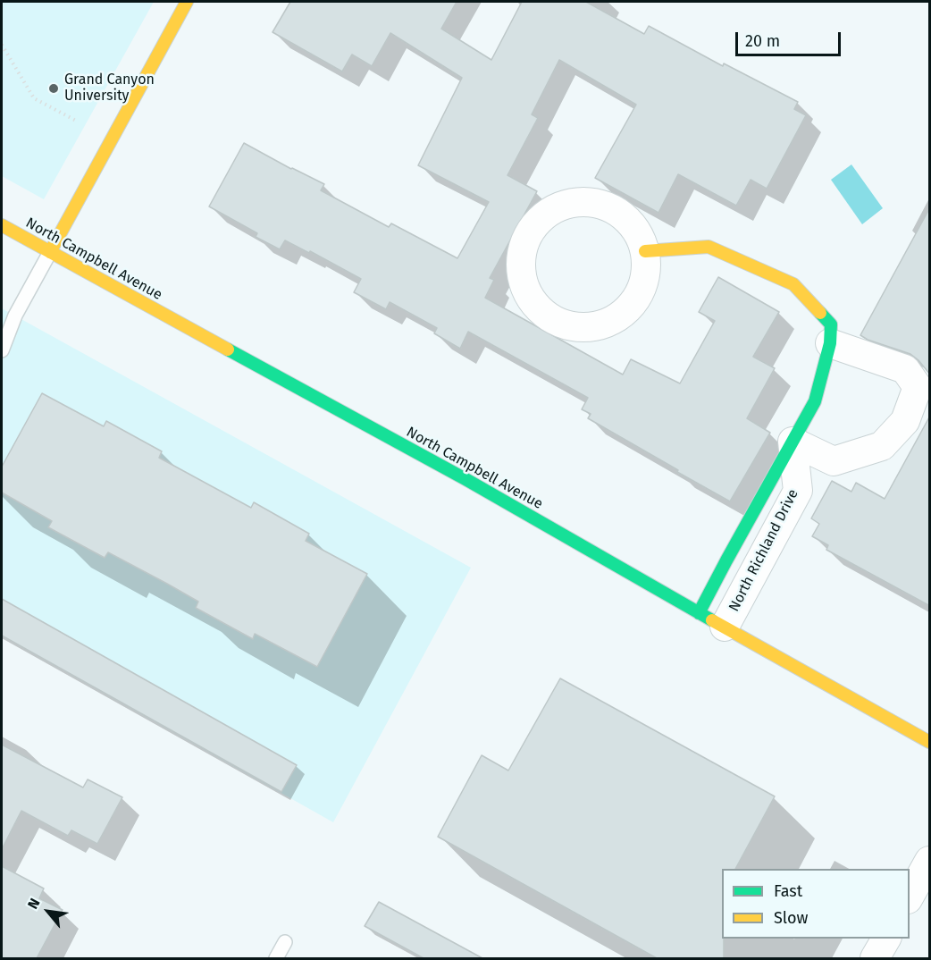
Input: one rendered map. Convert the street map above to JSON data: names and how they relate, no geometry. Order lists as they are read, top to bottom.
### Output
{
  "streets": {
    "main road": ["North Campbell Avenue", "North Richland Drive"]
  },
  "crossings": [
    ["North Campbell Avenue", "North Richland Drive"]
  ],
  "places": ["Grand Canyon University"],
  "legend": ["Fast", "Slow"],
  "scale_bar": "20 m",
  "north": "top left"
}
